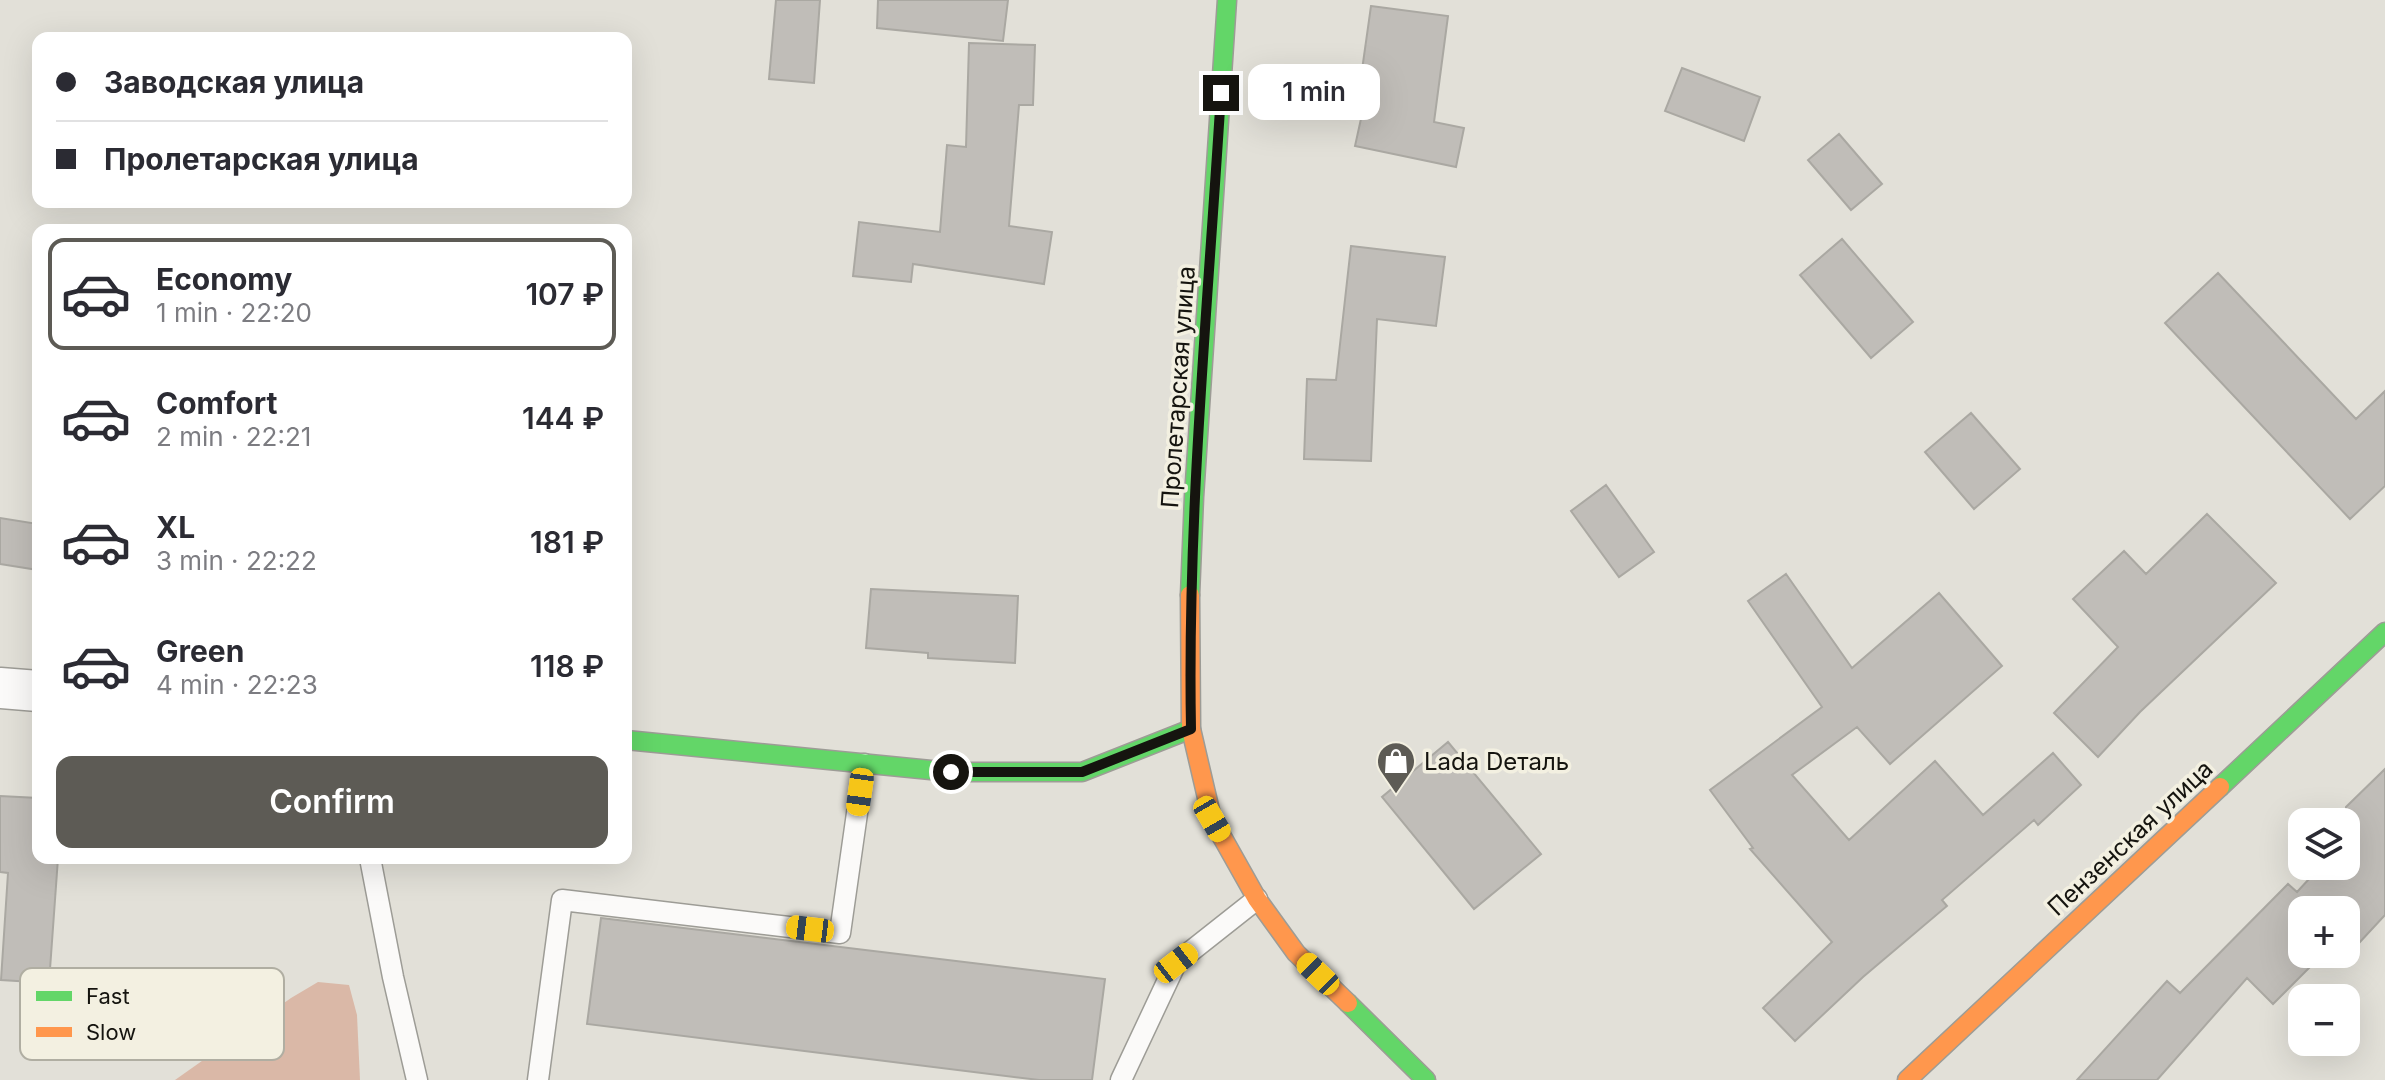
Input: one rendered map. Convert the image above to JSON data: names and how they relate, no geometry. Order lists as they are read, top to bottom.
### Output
{
  "streets": {
    "street": ["Пролетарская улица", "Пензенская улица"]
  },
  "places": {
    "shop": ["Lada Dеталь"]
  },
  "legend": ["Fast", "Slow"],
  "page": {
    "banner": ["Заводская улица", "Пролетарская улица"],
    "bubble": "1 min",
    "list": [
      {
        "name": "Economy",
        "note": "1 min · 22:20",
        "value": "107 ₽"
      },
      {
        "name": "Comfort",
        "note": "2 min · 22:21",
        "value": "144 ₽"
      },
      {
        "name": "XL",
        "note": "3 min · 22:22",
        "value": "181 ₽"
      },
      {
        "name": "Green",
        "note": "4 min · 22:23",
        "value": "118 ₽"
      }
    ],
    "buttons": "Confirm",
    "map_buttons": ["+", "−"]
  }
}
